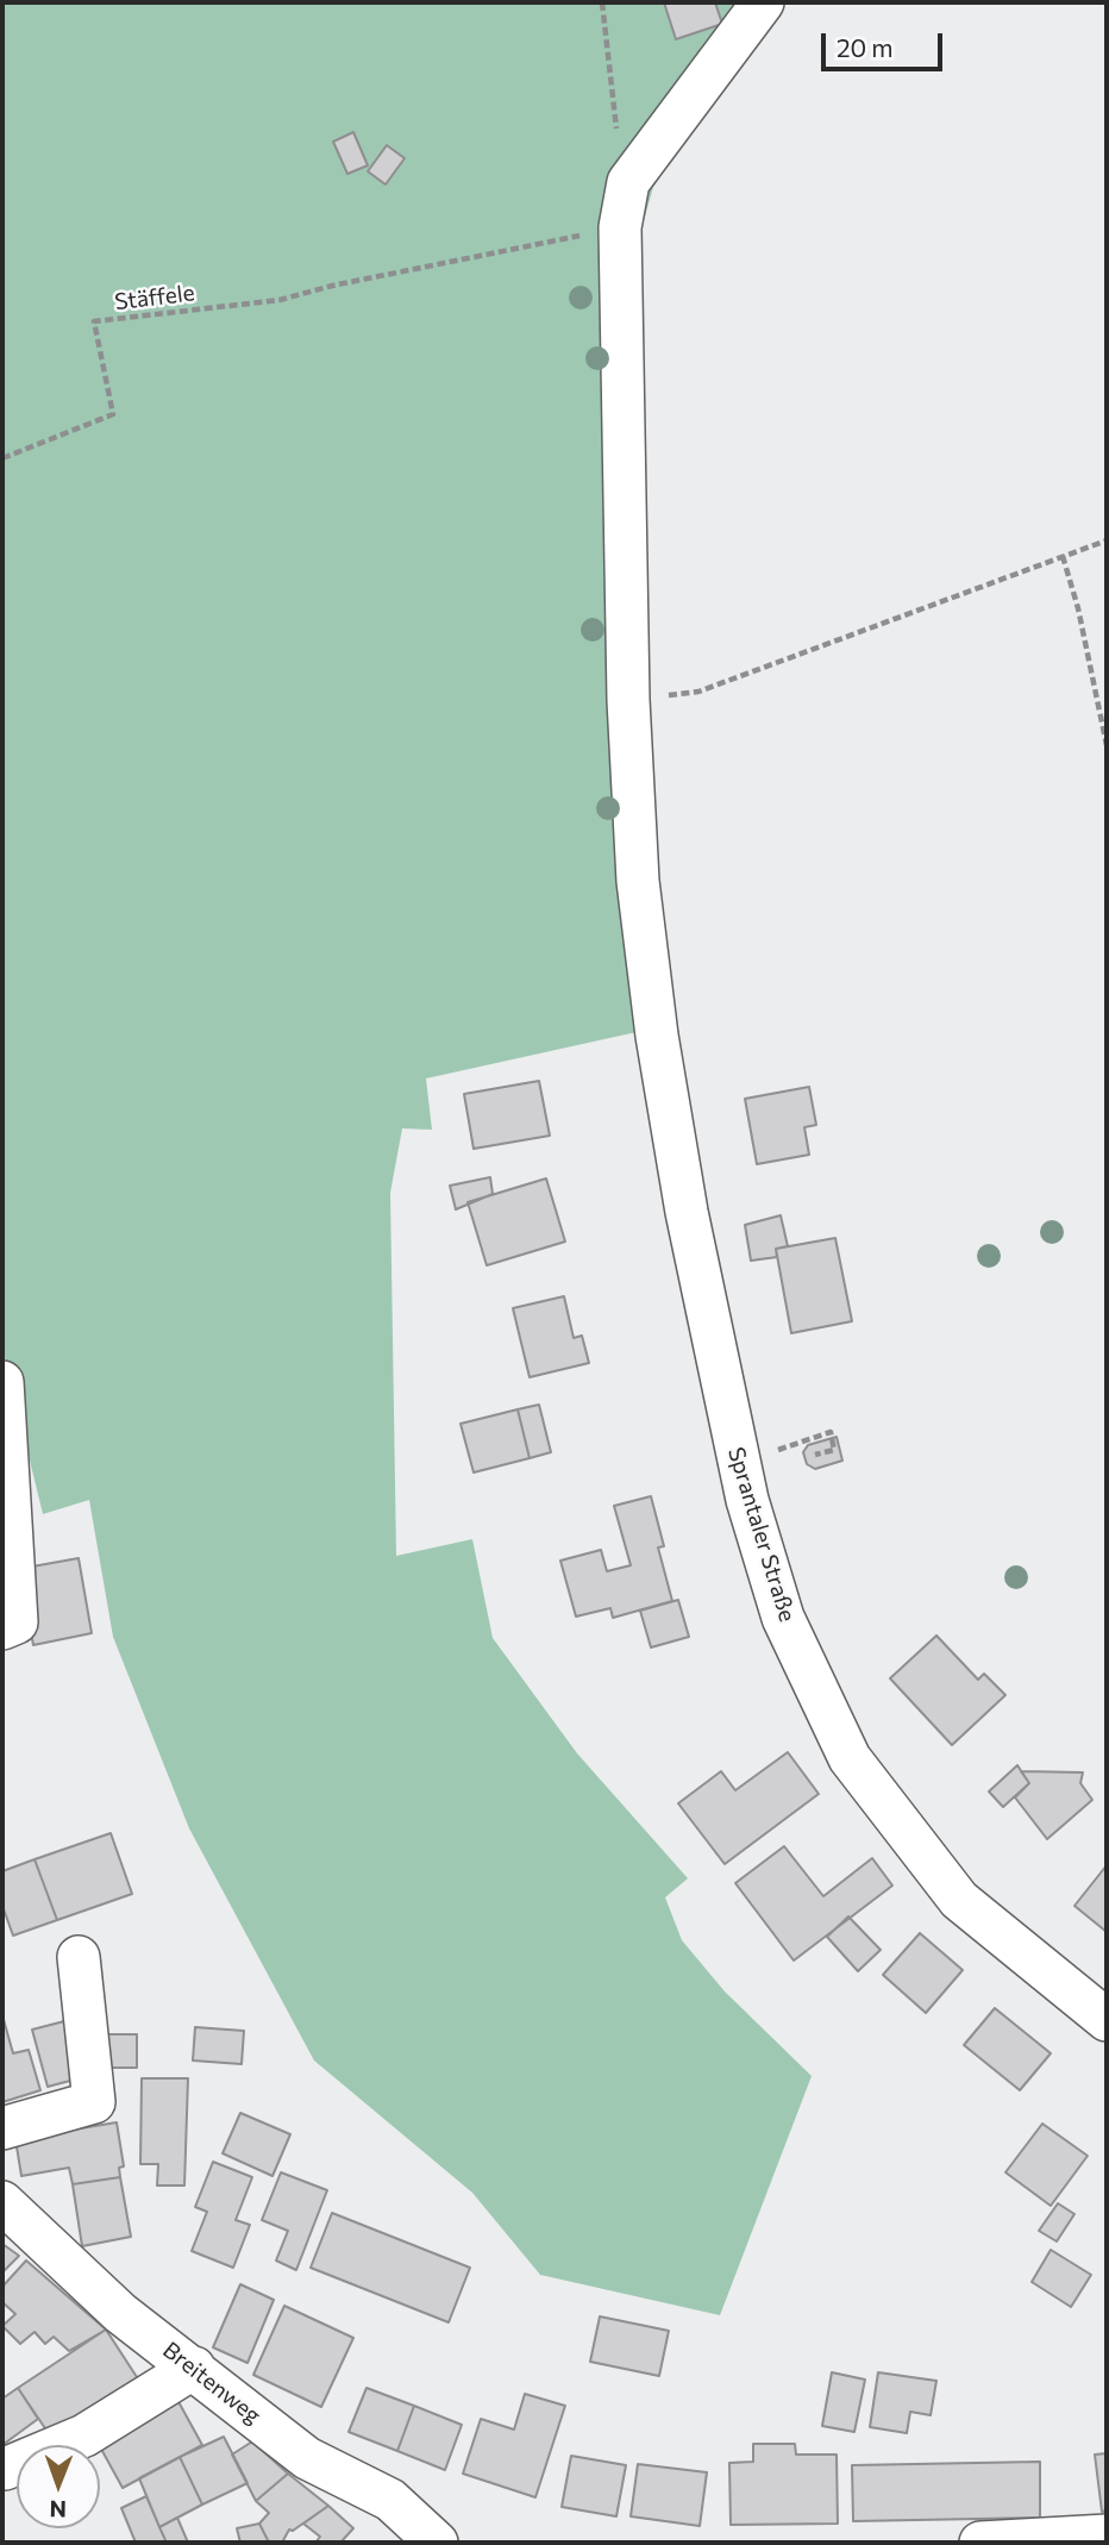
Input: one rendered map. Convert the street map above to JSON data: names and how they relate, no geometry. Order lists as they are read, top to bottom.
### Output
{
  "streets": {
    "street": ["Sprantaler Straße", "Breitenweg"],
    "path": ["Stäffele"]
  },
  "crossings": [
    ["Stäffele", "Sprantaler Straße"]
  ],
  "scale_bar": "20 m",
  "north": "bottom"
}
